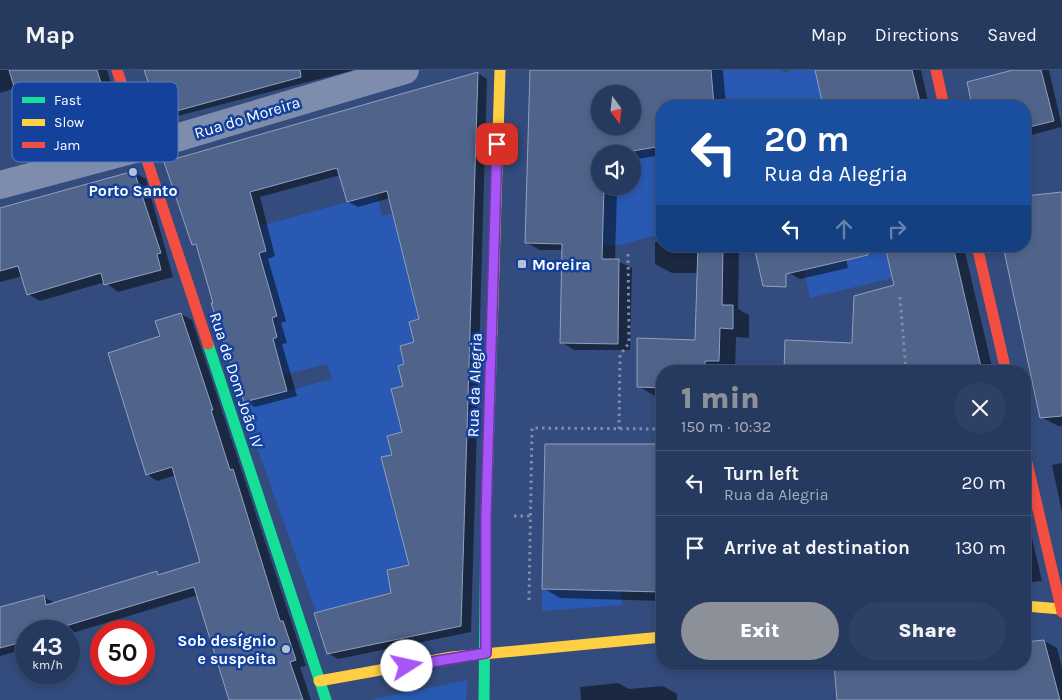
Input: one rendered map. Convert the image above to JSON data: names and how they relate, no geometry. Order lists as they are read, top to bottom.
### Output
{
  "streets": {
    "main road": ["Rua de Dom João IV", "Rua da Alegria"],
    "street": ["Rua do Moreira"]
  },
  "places": {
    "other": ["Porto Santo", "Sob desígnio e suspeita"],
    "transit": ["Moreira"]
  },
  "legend": ["Fast", "Slow", "Jam"],
  "north": "bottom",
  "page": {
    "header": "Map",
    "nav": ["Map", "Directions", "Saved"],
    "turn": ["20 m", "Rua da Alegria"],
    "heading": ["1 min", "150 m · 10:32"],
    "list": [
      {
        "name": "Turn left",
        "note": "Rua da Alegria",
        "value": "20 m"
      },
      {
        "name": "Arrive at destination",
        "value": "130 m"
      }
    ],
    "buttons": ["Exit", "Share"],
    "speed": "43 km/h",
    "limit": "50"
  }
}
